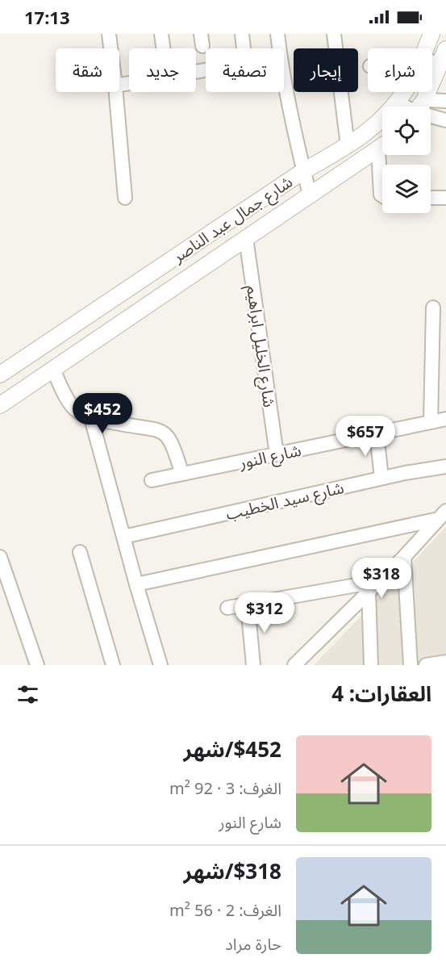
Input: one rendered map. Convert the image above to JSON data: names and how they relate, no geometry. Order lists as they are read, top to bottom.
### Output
{
  "streets": {
    "street": [
      "شارع جمال عبد الناصر",
      "شارع الخليل ابراهيم",
      "شارع النور",
      "شارع سيد الخطيب"
    ]
  },
  "crossings": [
    ["شارع جمال عبد الناصر", "شارع الخليل ابراهيم"],
    ["شارع الخليل ابراهيم", "شارع النور"]
  ],
  "page": {
    "status": "17:13",
    "chip": [
      "شراء",
      "إيجار",
      "تصفية",
      "جديد",
      "شقة"
    ],
    "price": [
      "$452",
      "$657",
      "$318",
      "$312"
    ],
    "heading": "العقارات: 4",
    "list": [
      {
        "name": "$452/شهر",
        "note": "الغرف: 3 · 92 m² · شارع النور"
      },
      {
        "name": "$318/شهر",
        "note": "الغرف: 2 · 56 m² · حارة مراد"
      }
    ]
  }
}
